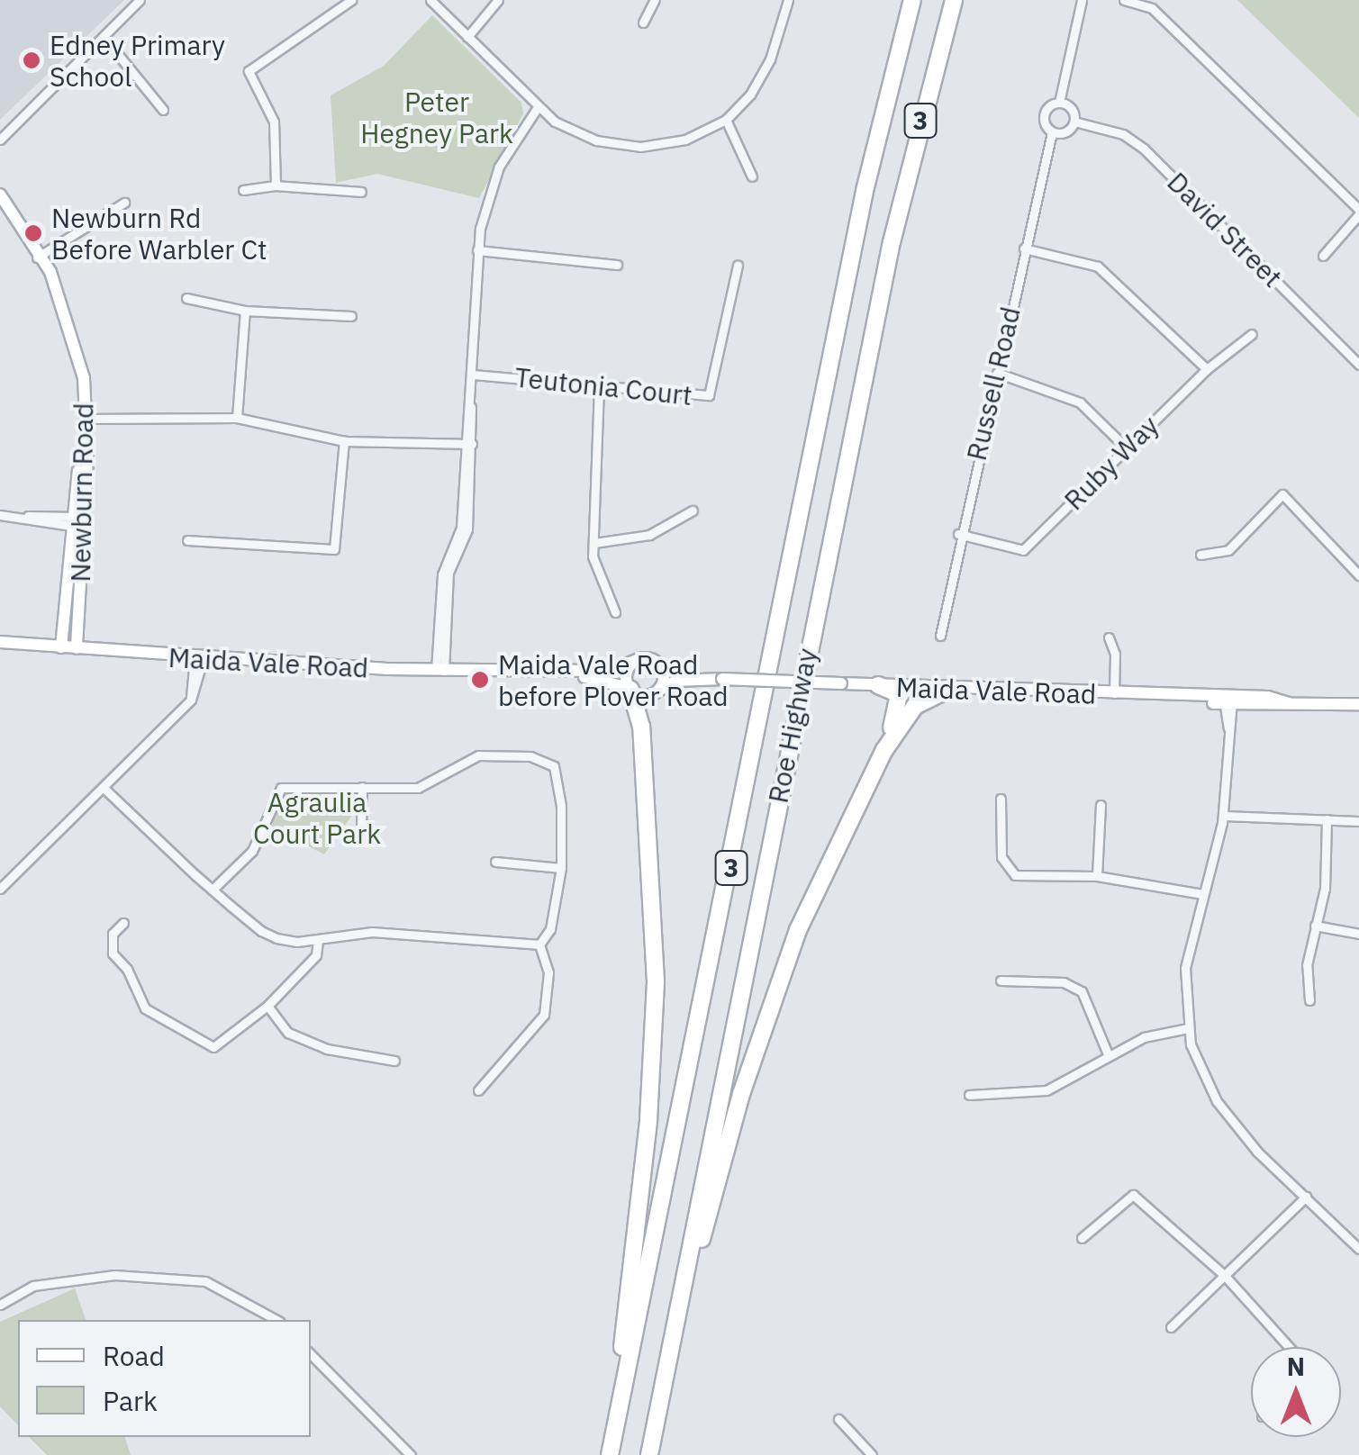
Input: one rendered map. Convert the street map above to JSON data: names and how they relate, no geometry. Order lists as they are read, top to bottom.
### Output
{
  "streets": {
    "highway": ["3", "Roe Highway"],
    "main road": ["Newburn Road", "Maida Vale Road"],
    "street": [
      "David Street",
      "Russell Road",
      "Teutonia Court",
      "Ruby Way"
    ]
  },
  "crossings": [
    ["David Street", "Russell Road"],
    ["Russell Road", "Ruby Way"],
    ["Newburn Road", "Maida Vale Road"]
  ],
  "parks": ["Peter Hegney Park", "Agraulia Court Park"],
  "places": ["Edney Primary School", "Newburn Rd Before Warbler Ct", "Maida Vale Road before Plover Road"],
  "legend": ["Road", "Park"],
  "north": "top"
}
